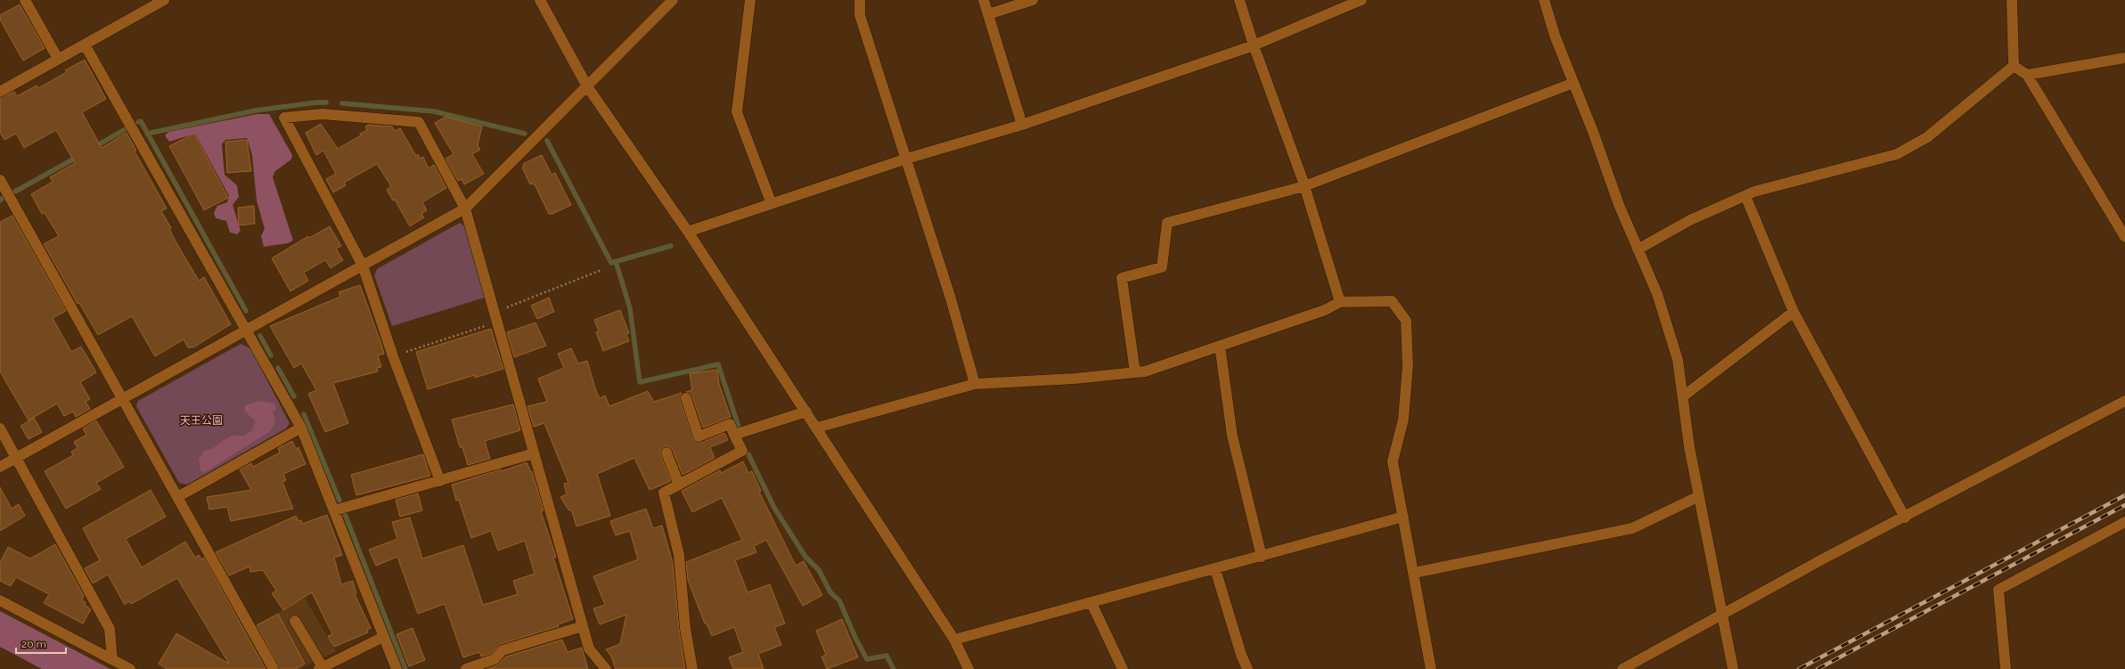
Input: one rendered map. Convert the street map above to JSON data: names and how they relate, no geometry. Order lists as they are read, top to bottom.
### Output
{
  "parks": ["天王公園"],
  "scale_bar": "20 m"
}
